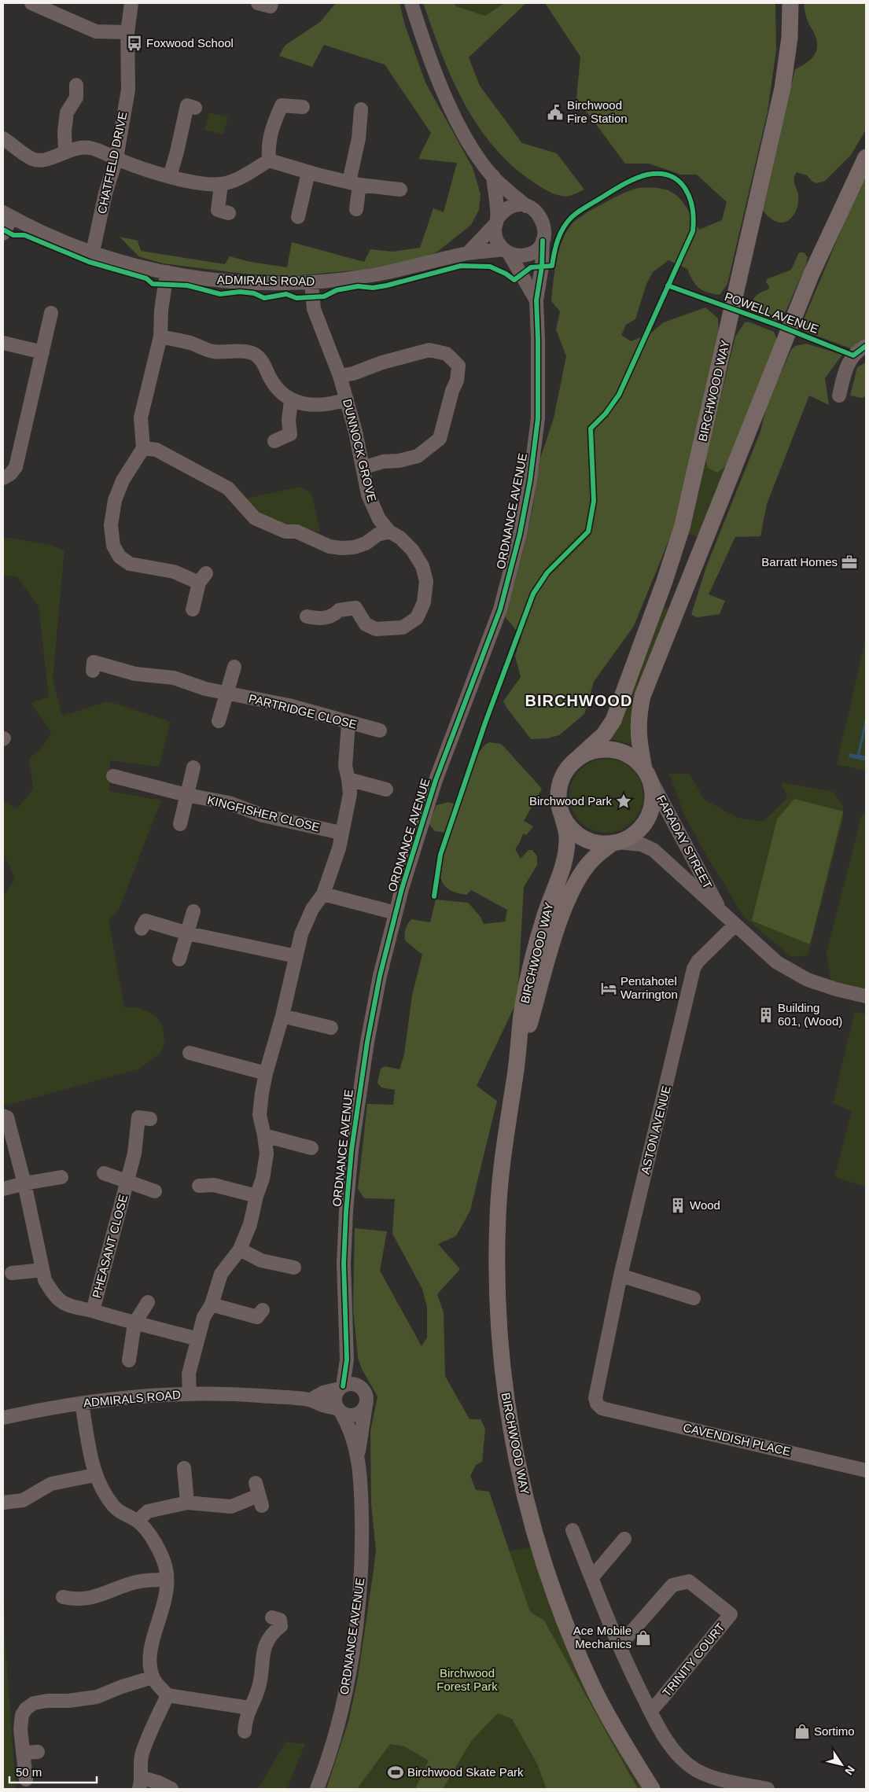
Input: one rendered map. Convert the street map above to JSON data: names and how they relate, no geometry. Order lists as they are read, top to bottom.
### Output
{
  "streets": {
    "main road": ["BIRCHWOOD WAY"],
    "street": [
      "CHATFIELD DRIVE",
      "ADMIRALS ROAD",
      "DUNNOCK GROVE",
      "ORDNANCE AVENUE",
      "PARTRIDGE CLOSE",
      "KINGFISHER CLOSE",
      "FARADAY STREET",
      "ASTON AVENUE",
      "PHEASANT CLOSE",
      "CAVENDISH PLACE",
      "TRINITY COURT"
    ],
    "cycle path": ["POWELL AVENUE"]
  },
  "crossings": [
    ["CHATFIELD DRIVE", "ADMIRALS ROAD"],
    ["ADMIRALS ROAD", "DUNNOCK GROVE"],
    ["ADMIRALS ROAD", "ORDNANCE AVENUE"],
    ["BIRCHWOOD WAY", "FARADAY STREET"],
    ["FARADAY STREET", "ASTON AVENUE"],
    ["ASTON AVENUE", "CAVENDISH PLACE"]
  ],
  "districts": ["BIRCHWOOD"],
  "parks": ["Birchwood Forest Park"],
  "places": {
    "bus stop": ["Foxwood School"],
    "public building": ["Birchwood Fire Station"],
    "office": ["Barratt Homes"],
    "place": ["Birchwood Park"],
    "hotel": ["Pentahotel Warrington"],
    "building": ["Building 601, (Wood)", "Wood"],
    "shop": ["Ace Mobile Mechanics", "Sortimo"],
    "sports": ["Birchwood Skate Park"]
  },
  "scale_bar": "50 m",
  "north": "bottom right"
}
